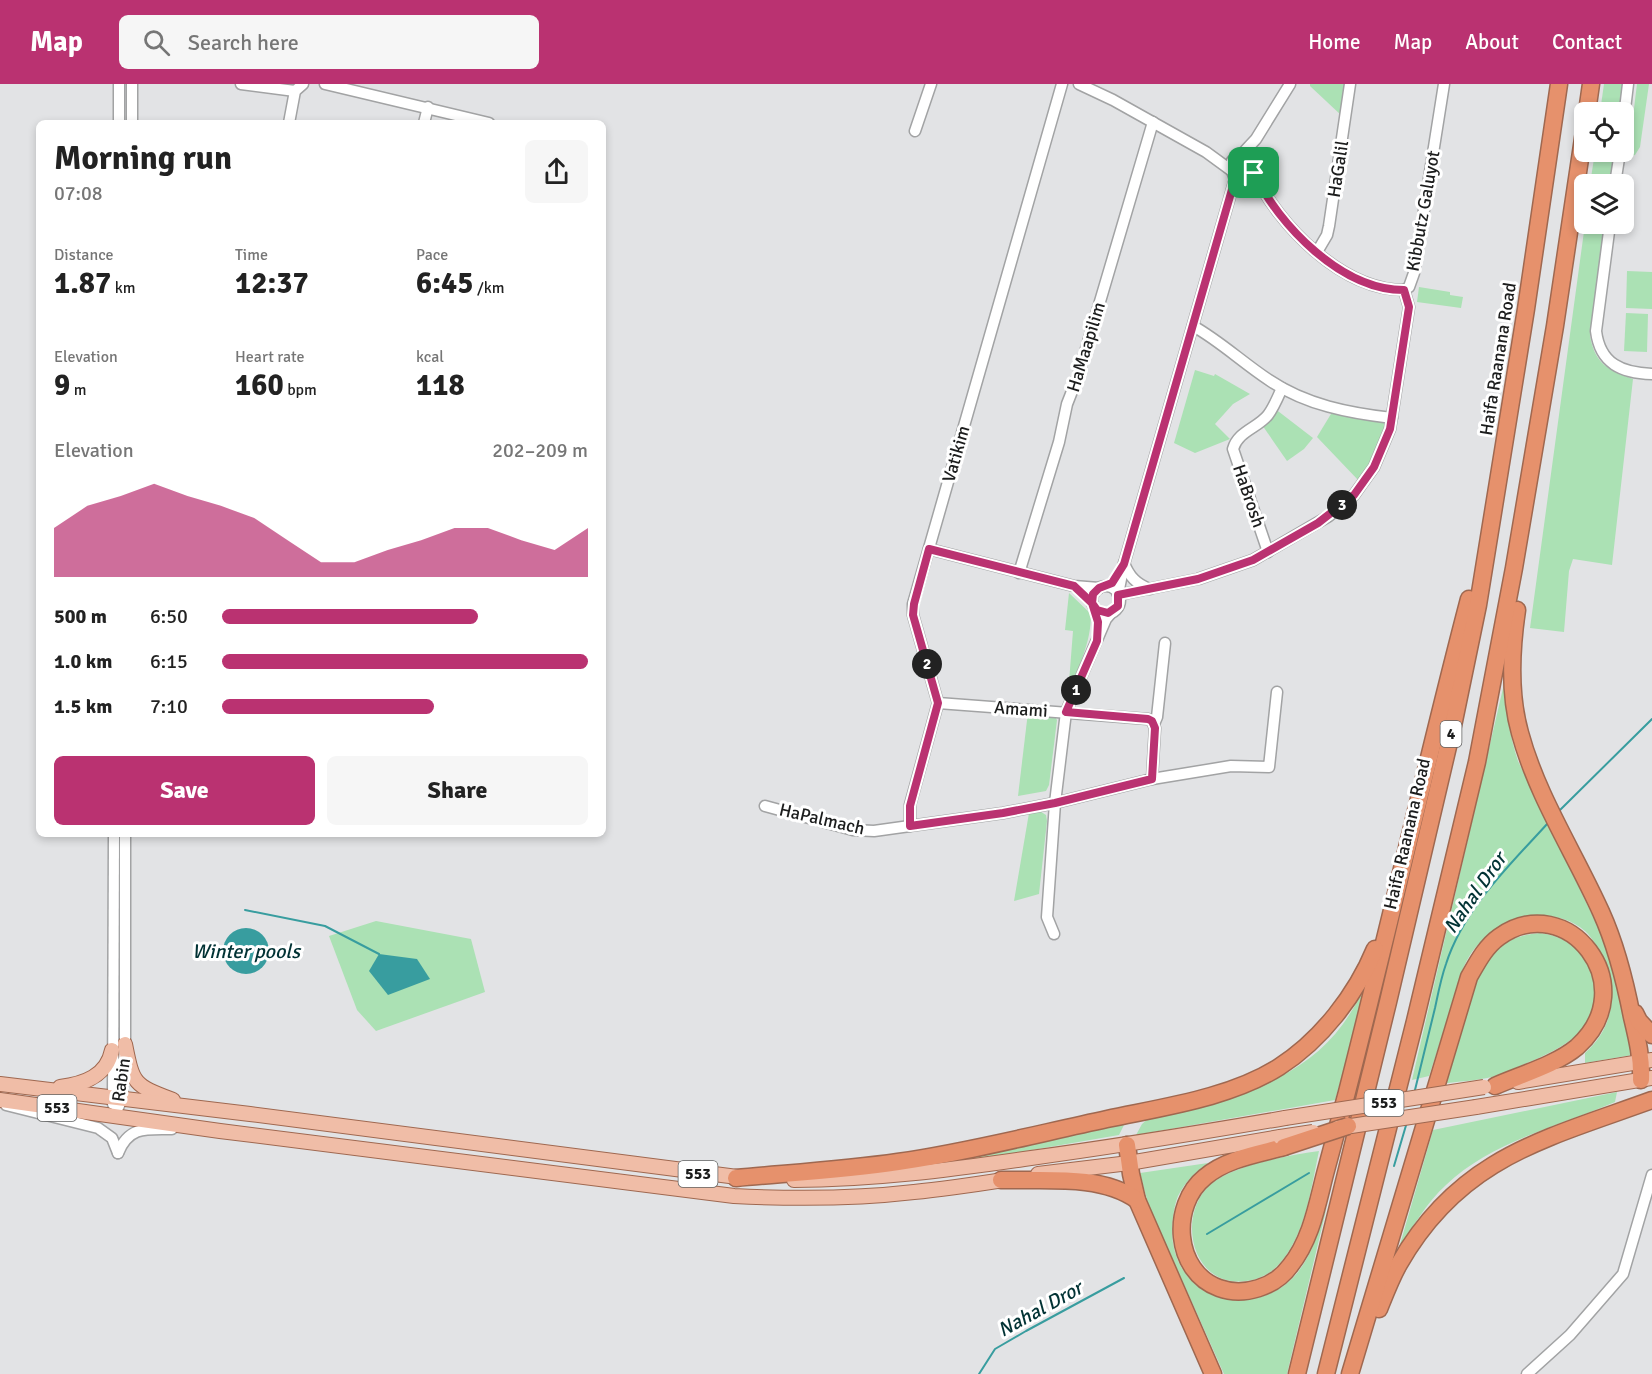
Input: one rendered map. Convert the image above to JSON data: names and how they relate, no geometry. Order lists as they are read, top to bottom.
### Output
{
  "streets": {
    "highway": ["Haifa Raanana Road", "4"],
    "main road": ["553"],
    "street": [
      "HaGalil",
      "Kibbutz Galuyot",
      "HaMaapilim",
      "Vatikim",
      "HaBrosh",
      "Amami",
      "HaPalmach",
      "Rabin"
    ]
  },
  "crossings": [
    ["Kibbutz Galuyot", "HaBrosh"],
    ["Vatikim", "Amami"],
    ["Rabin", "553"]
  ],
  "water": ["Nahal Dror", "Winter pools"],
  "page": {
    "header": "Map",
    "search": "Search here",
    "nav": [
      "Home",
      "Map",
      "About",
      "Contact"
    ],
    "heading": ["Morning run", "07:08"],
    "stats": [
      ["Distance", "1.87 km"],
      ["Time", "12:37"],
      ["Pace", "6:45 /km"],
      ["Elevation", "9 m"],
      ["Heart rate", "160 bpm"],
      ["kcal", "118"]
    ],
    "chart": ["Elevation", "202–209 m"],
    "pins": ["3", "2", "1"],
    "list": [
      {
        "name": "500 m",
        "note": "6:50"
      },
      {
        "name": "1.0 km",
        "note": "6:15"
      },
      {
        "name": "1.5 km",
        "note": "7:10"
      }
    ],
    "buttons": ["Save", "Share"]
  }
}
